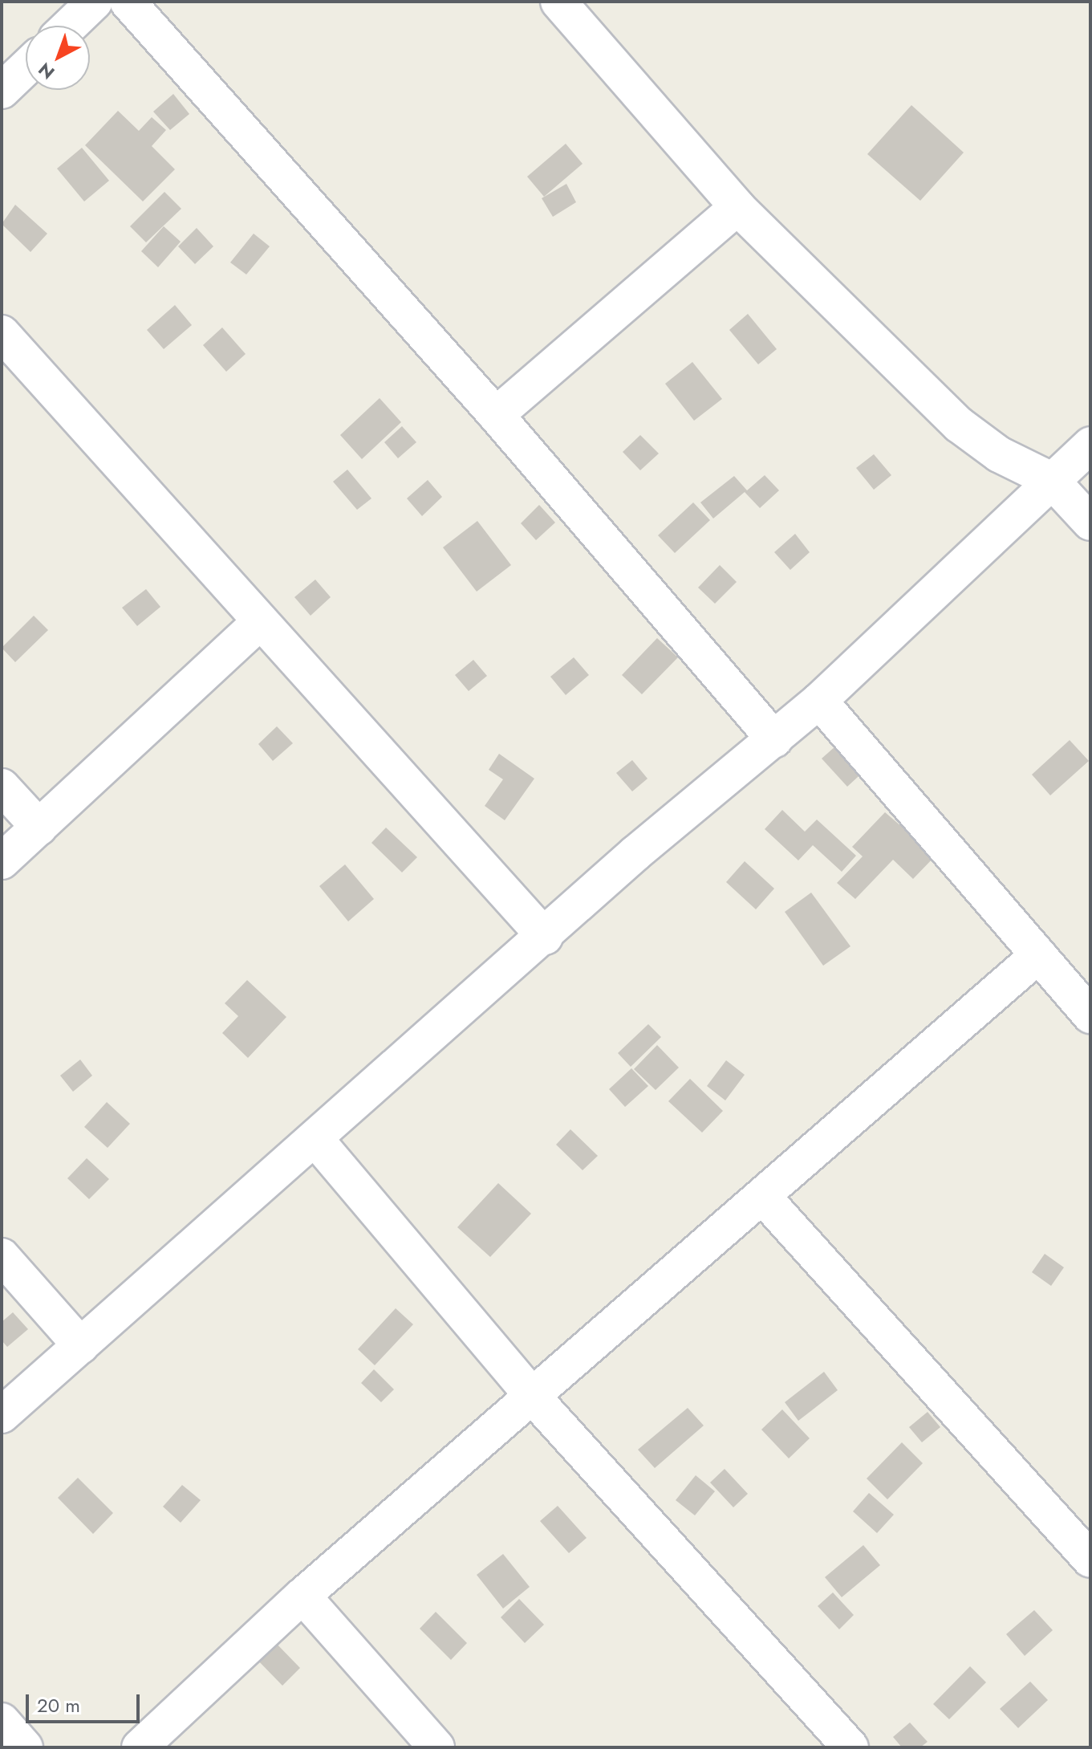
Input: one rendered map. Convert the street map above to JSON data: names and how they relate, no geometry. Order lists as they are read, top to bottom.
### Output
{
  "scale_bar": "20 m",
  "north": "bottom left"
}
